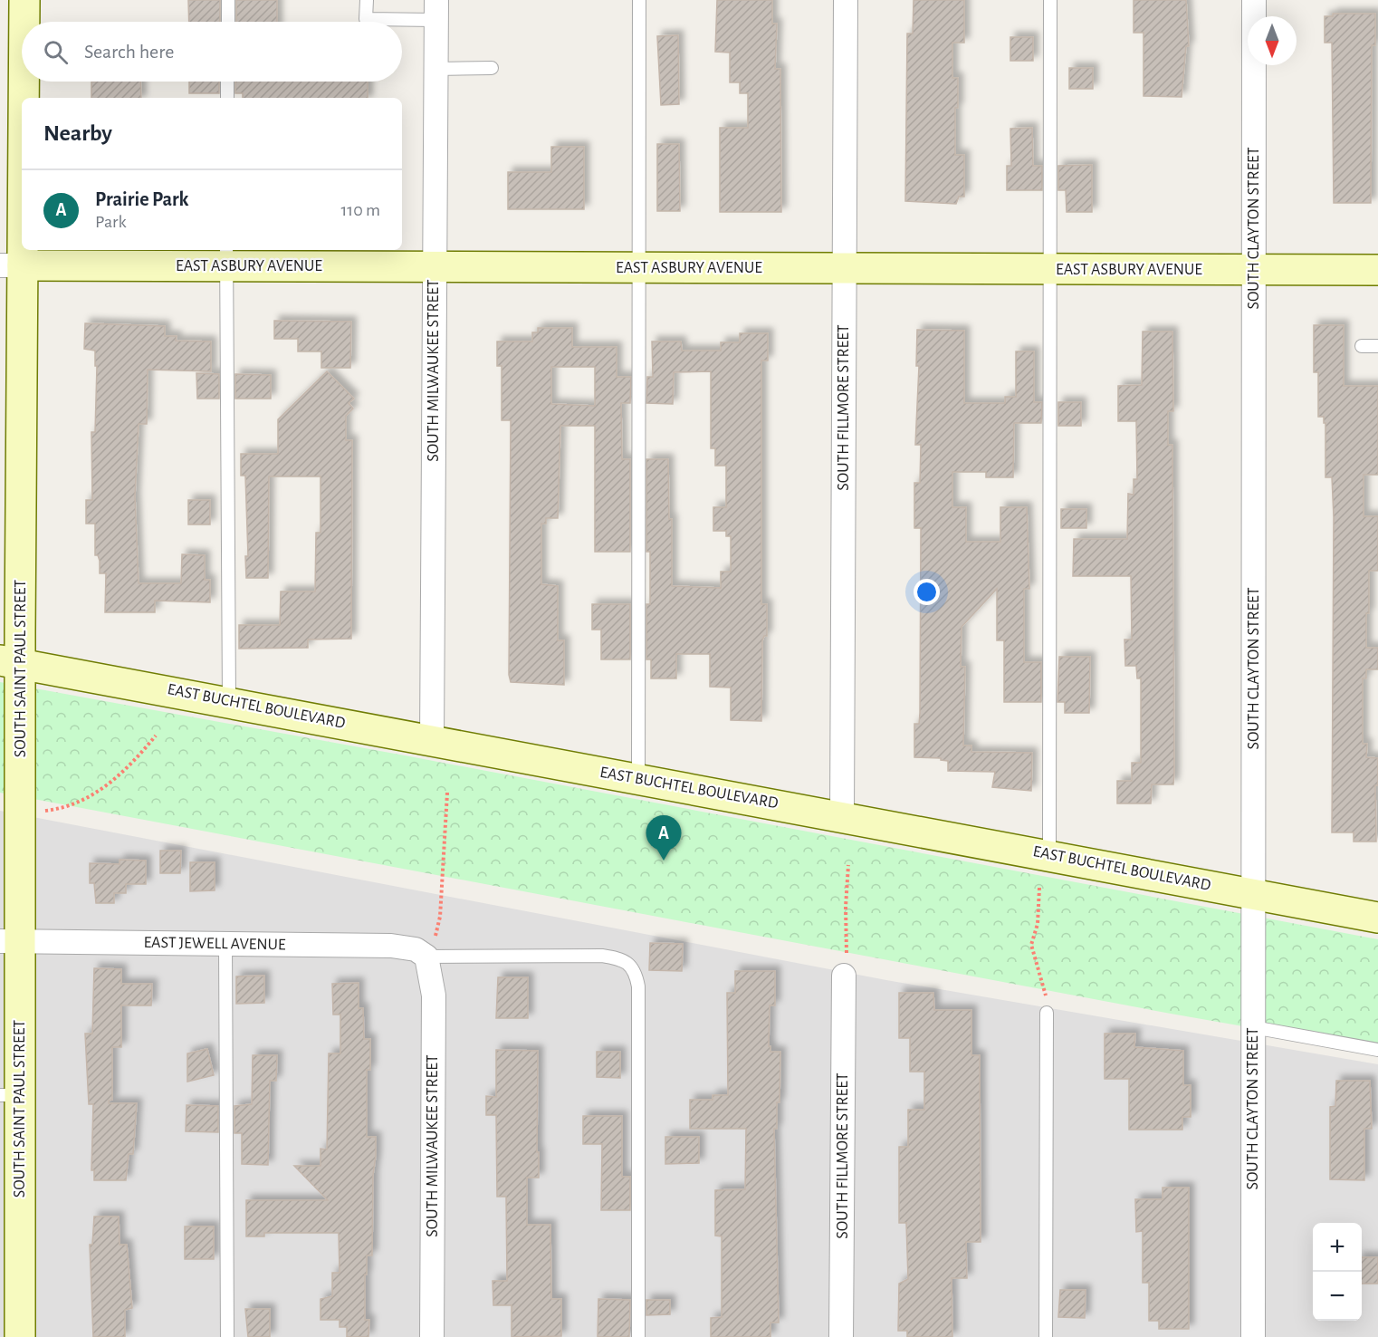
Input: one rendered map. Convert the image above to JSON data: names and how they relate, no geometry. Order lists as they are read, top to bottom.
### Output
{
  "streets": {
    "street": [
      "SOUTH CLAYTON STREET",
      "EAST ASBURY AVENUE",
      "SOUTH MILWAUKEE STREET",
      "SOUTH FILLMORE STREET",
      "SOUTH SAINT PAUL STREET",
      "EAST BUCHTEL BOULEVARD",
      "EAST JEWELL AVENUE"
    ]
  },
  "crossings": [
    ["SOUTH CLAYTON STREET", "EAST ASBURY AVENUE"],
    ["SOUTH CLAYTON STREET", "EAST BUCHTEL BOULEVARD"],
    ["EAST ASBURY AVENUE", "SOUTH MILWAUKEE STREET"],
    ["EAST ASBURY AVENUE", "SOUTH FILLMORE STREET"],
    ["EAST ASBURY AVENUE", "SOUTH SAINT PAUL STREET"],
    ["SOUTH MILWAUKEE STREET", "EAST BUCHTEL BOULEVARD"],
    ["SOUTH MILWAUKEE STREET", "EAST JEWELL AVENUE"],
    ["SOUTH FILLMORE STREET", "EAST BUCHTEL BOULEVARD"],
    ["SOUTH SAINT PAUL STREET", "EAST BUCHTEL BOULEVARD"],
    ["SOUTH SAINT PAUL STREET", "EAST JEWELL AVENUE"]
  ],
  "north": "bottom",
  "page": {
    "search": "Search here",
    "heading": "Nearby",
    "list": [
      {
        "mark": "A",
        "name": "Prairie Park",
        "note": "Park",
        "value": "110 m"
      }
    ],
    "pins": "A",
    "map_buttons": ["+", "−"]
  }
}
